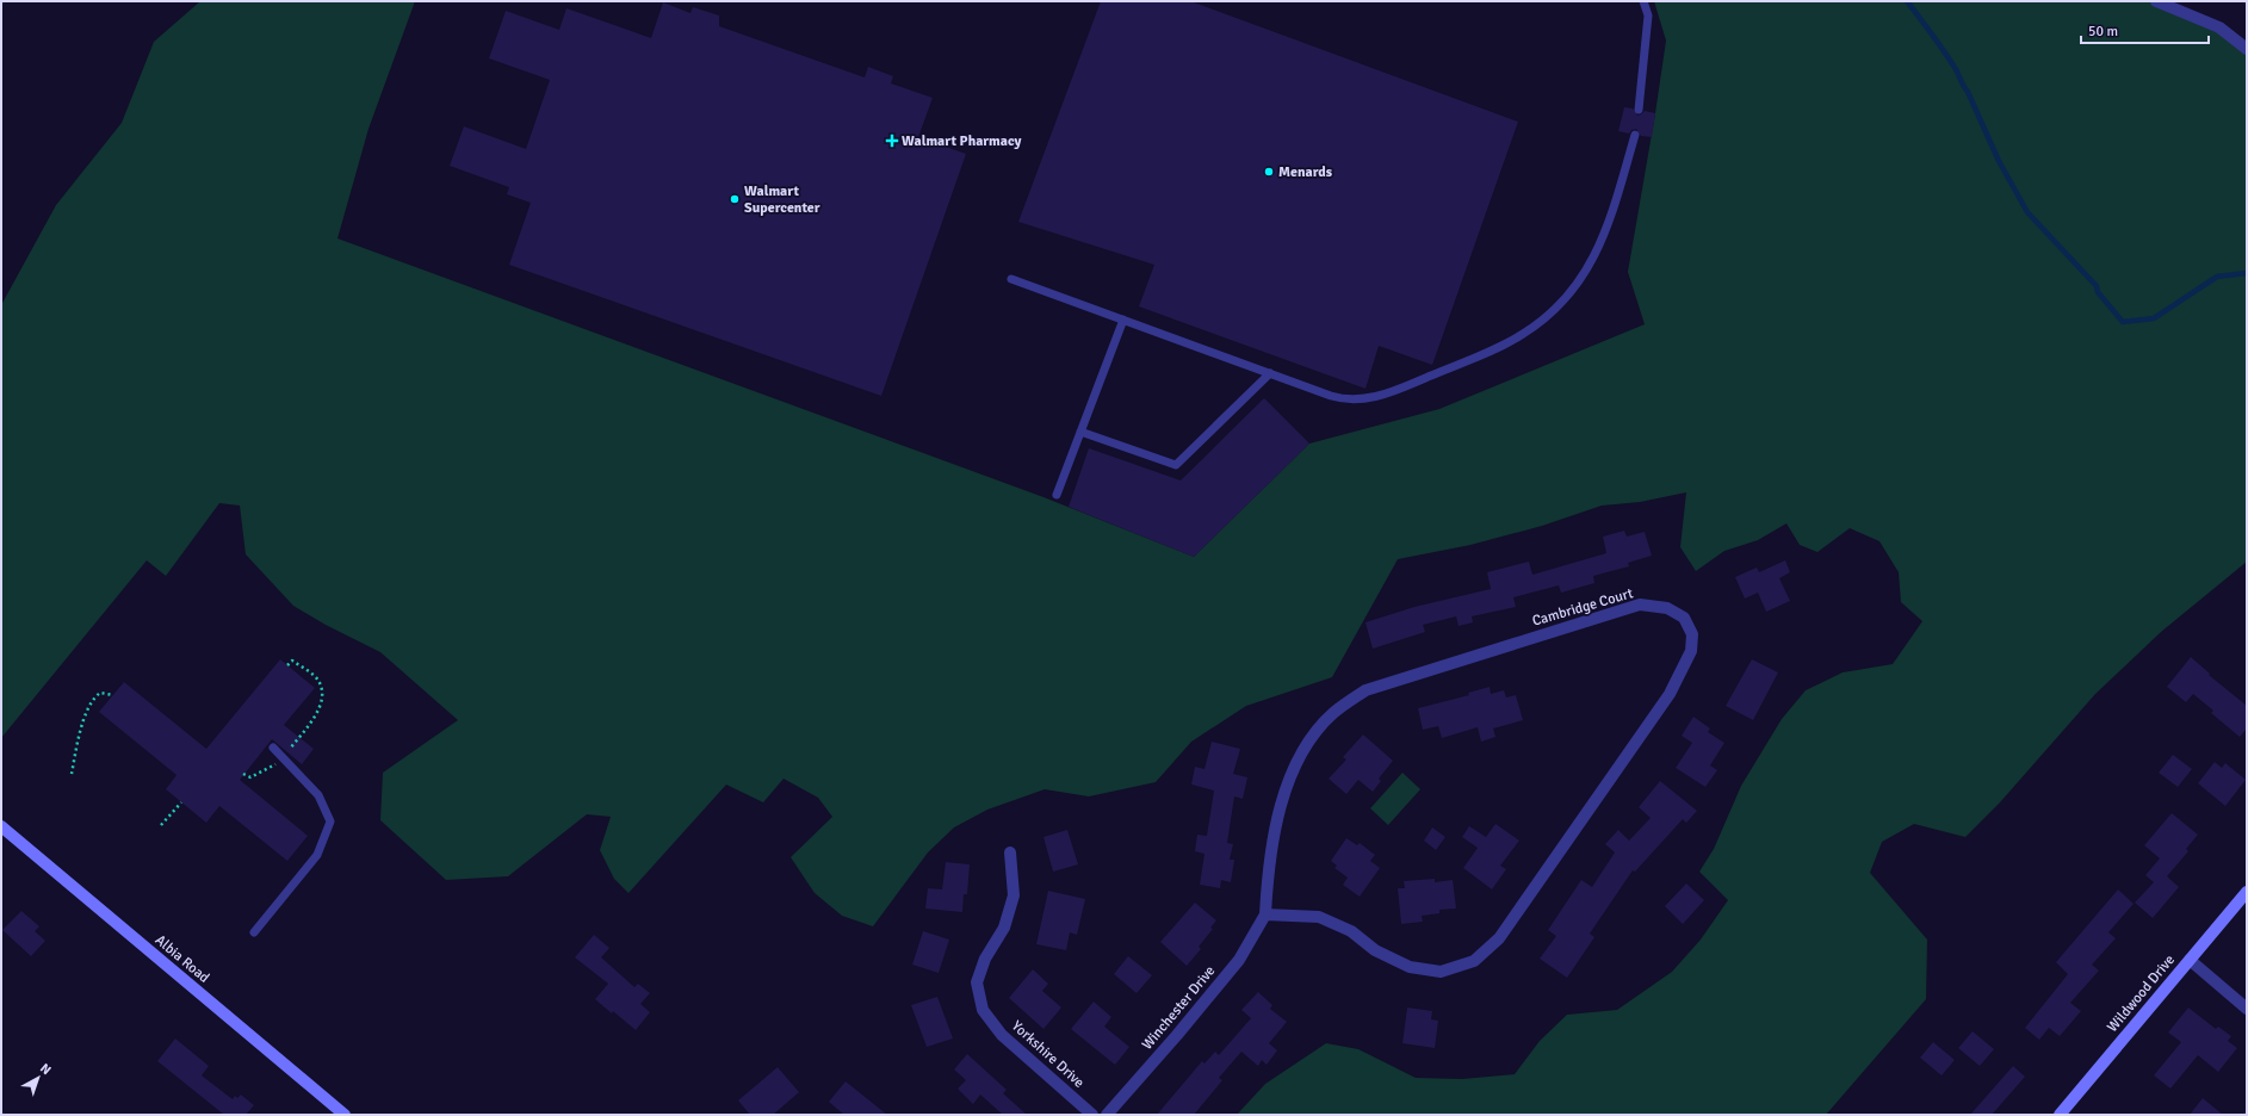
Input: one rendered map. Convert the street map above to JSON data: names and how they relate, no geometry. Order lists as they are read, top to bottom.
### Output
{
  "streets": {
    "street": [
      "Cambridge Court",
      "Albia Road",
      "Wildwood Drive",
      "Winchester Drive",
      "Yorkshire Drive"
    ]
  },
  "crossings": [
    ["Cambridge Court", "Winchester Drive"]
  ],
  "places": {
    "health": ["Walmart Pharmacy"],
    "other": ["Menards", "Walmart Supercenter"]
  },
  "scale_bar": "50 m",
  "north": "top right"
}
